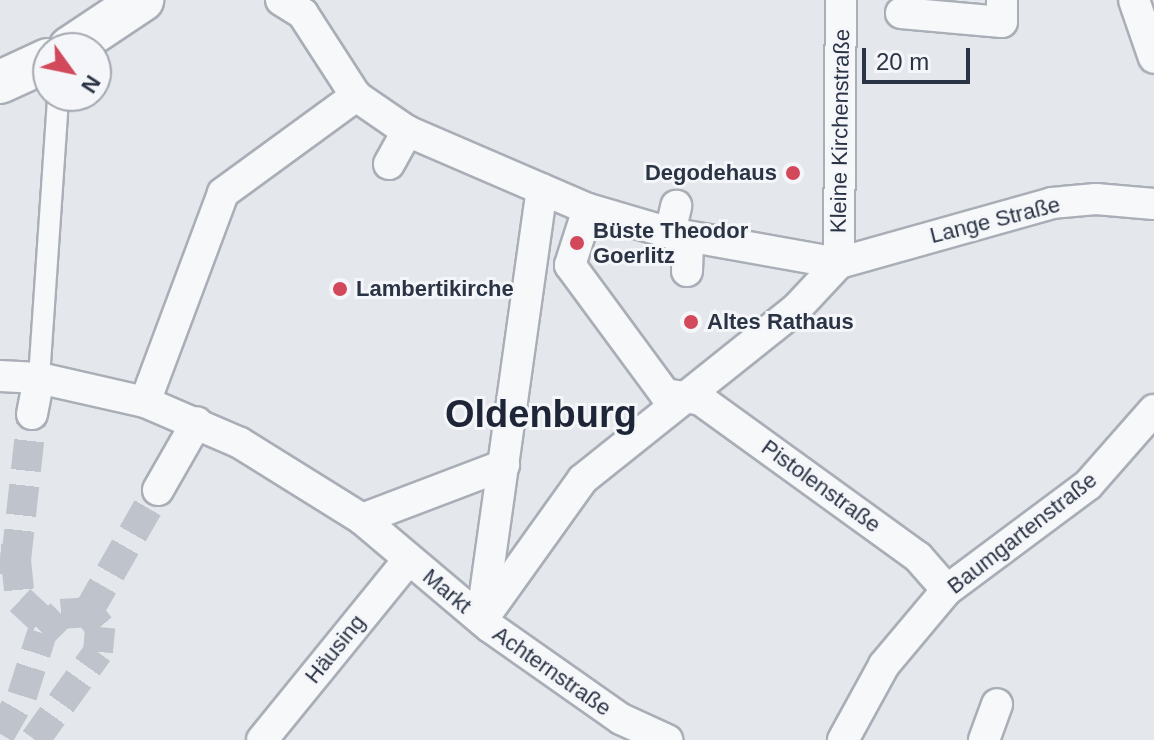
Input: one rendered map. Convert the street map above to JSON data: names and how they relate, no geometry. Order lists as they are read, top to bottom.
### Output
{
  "streets": {
    "street": [
      "Kleine Kirchenstraße",
      "Lange Straße",
      "Pistolenstraße",
      "Baumgartenstraße",
      "Markt",
      "Häusing",
      "Achternstraße"
    ]
  },
  "crossings": [
    ["Kleine Kirchenstraße", "Lange Straße"],
    ["Kleine Kirchenstraße", "Markt"],
    ["Lange Straße", "Markt"],
    ["Pistolenstraße", "Baumgartenstraße"],
    ["Pistolenstraße", "Markt"],
    ["Markt", "Häusing"],
    ["Markt", "Achternstraße"]
  ],
  "districts": ["Oldenburg"],
  "places": [
    "Degodehaus",
    "Büste Theodor Goerlitz",
    "Lambertikirche",
    "Altes Rathaus"
  ],
  "scale_bar": "20 m",
  "north": "bottom right"
}
